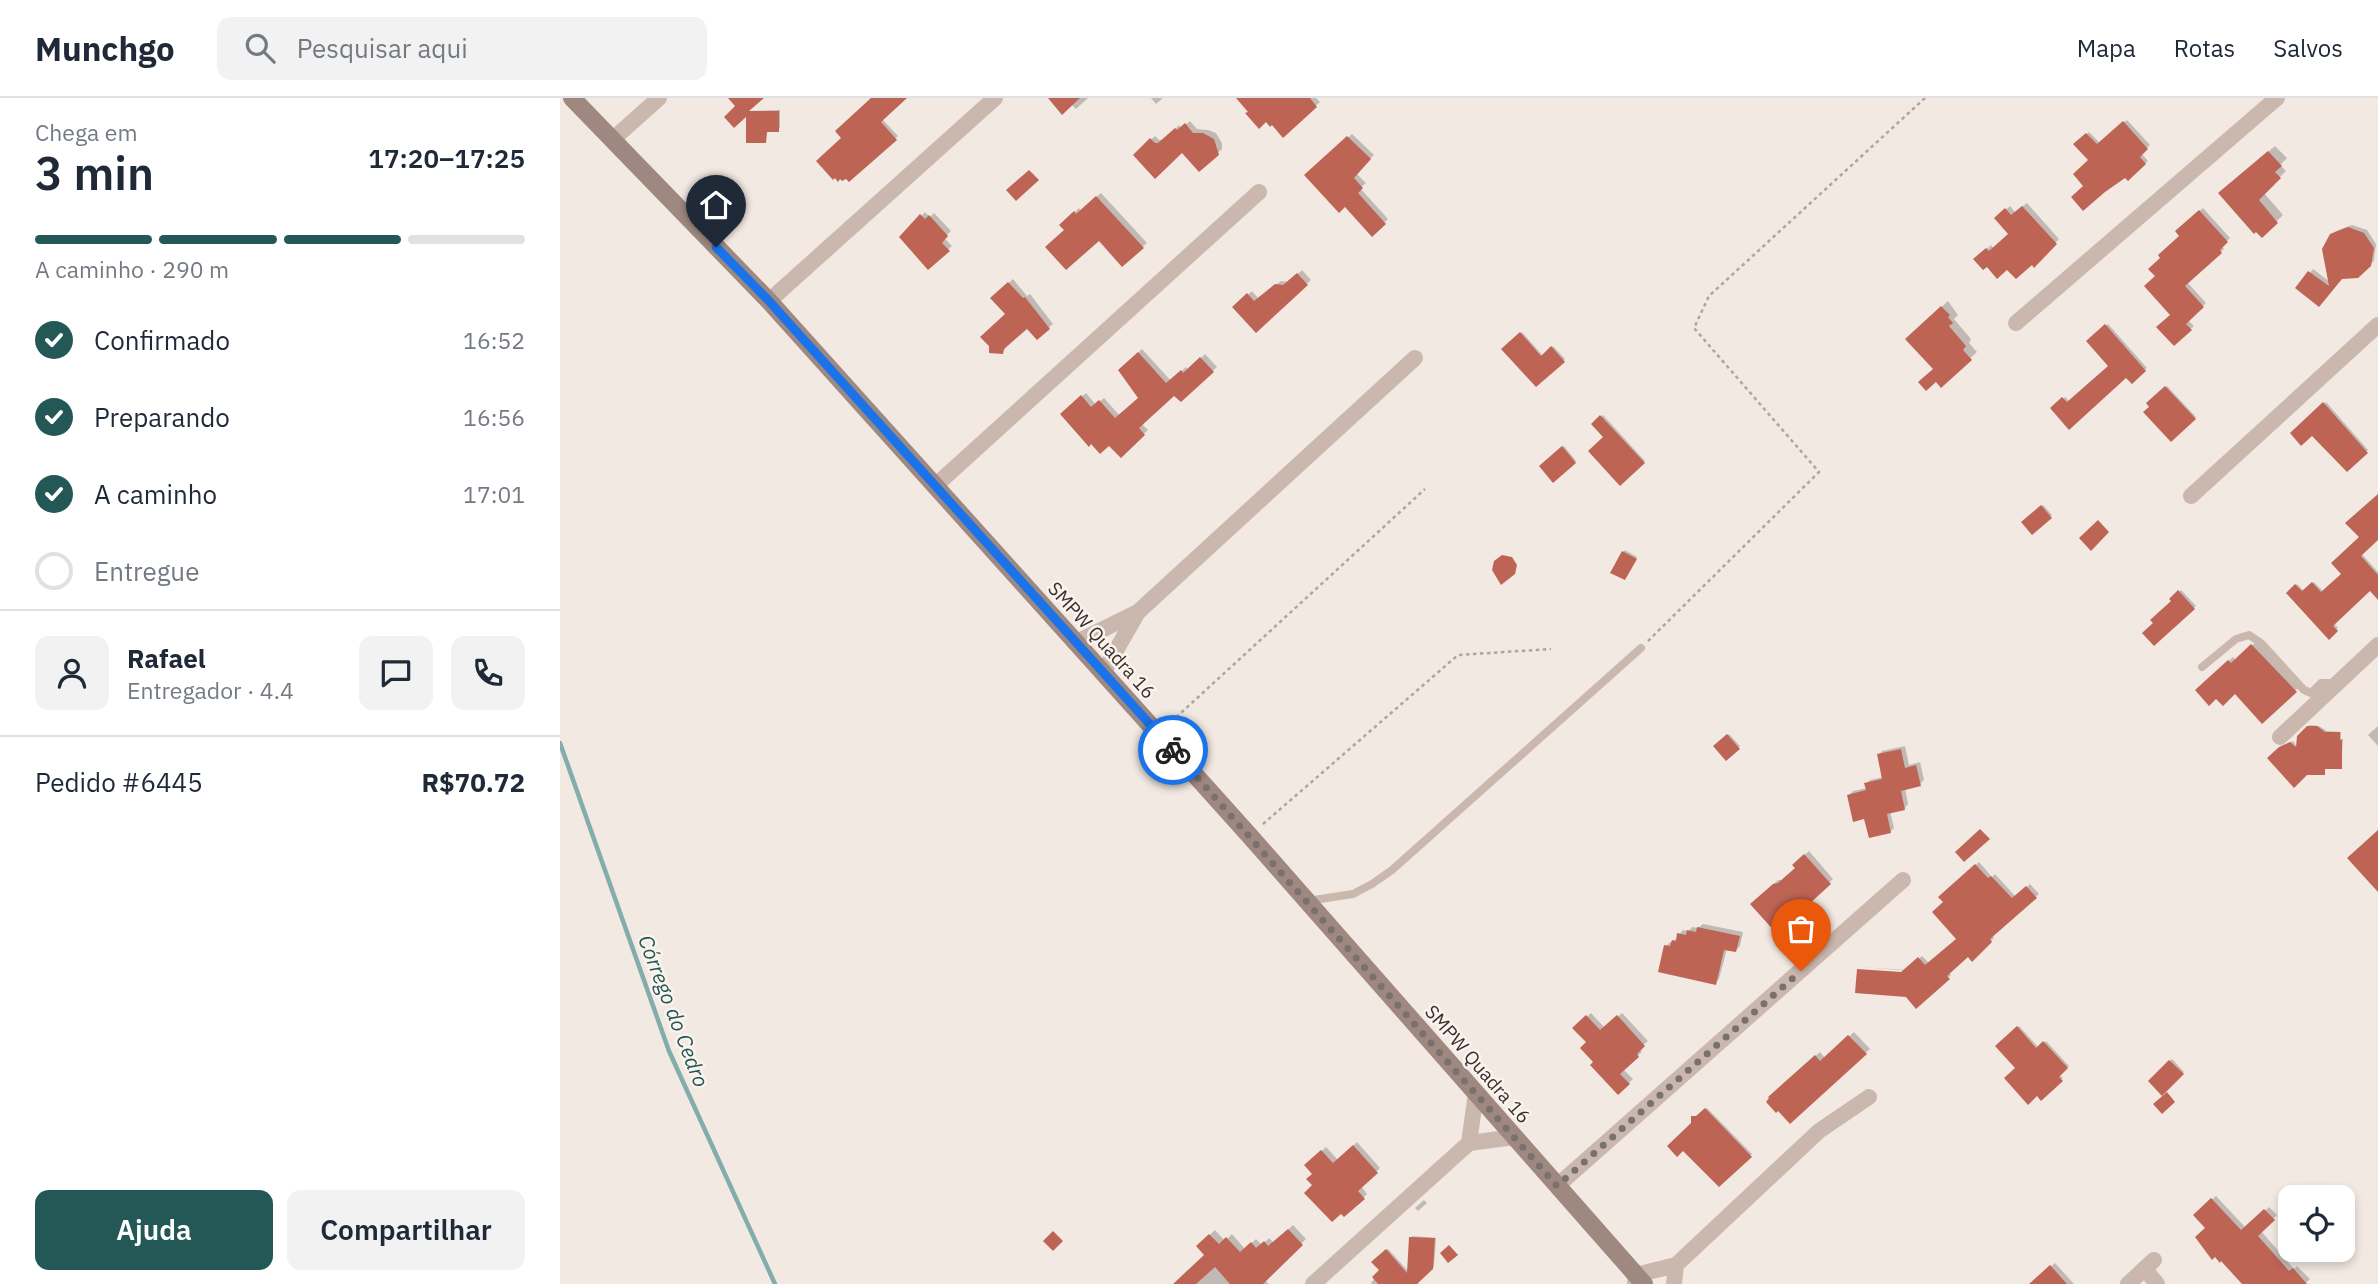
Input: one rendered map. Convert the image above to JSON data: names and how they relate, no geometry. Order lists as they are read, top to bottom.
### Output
{
  "streets": {
    "street": ["SMPW Quadra 16"]
  },
  "water": ["Córrego do Cedro"],
  "page": {
    "header": "Munchgo",
    "search": "Pesquisar aqui",
    "nav": ["Mapa", "Rotas", "Salvos"],
    "heading": ["3 min", "Chega em", "17:20–17:25"],
    "panel": [
      "Rafael",
      "Entregador · 4.4",
      "Pedido #6445",
      "R$70.72"
    ],
    "bar": "A caminho · 290 m",
    "list": [
      ["Confirmado", "16:52"],
      ["Preparando", "16:56"],
      ["A caminho", "17:01"],
      "Entregue"
    ],
    "buttons": ["Ajuda", "Compartilhar"]
  }
}
